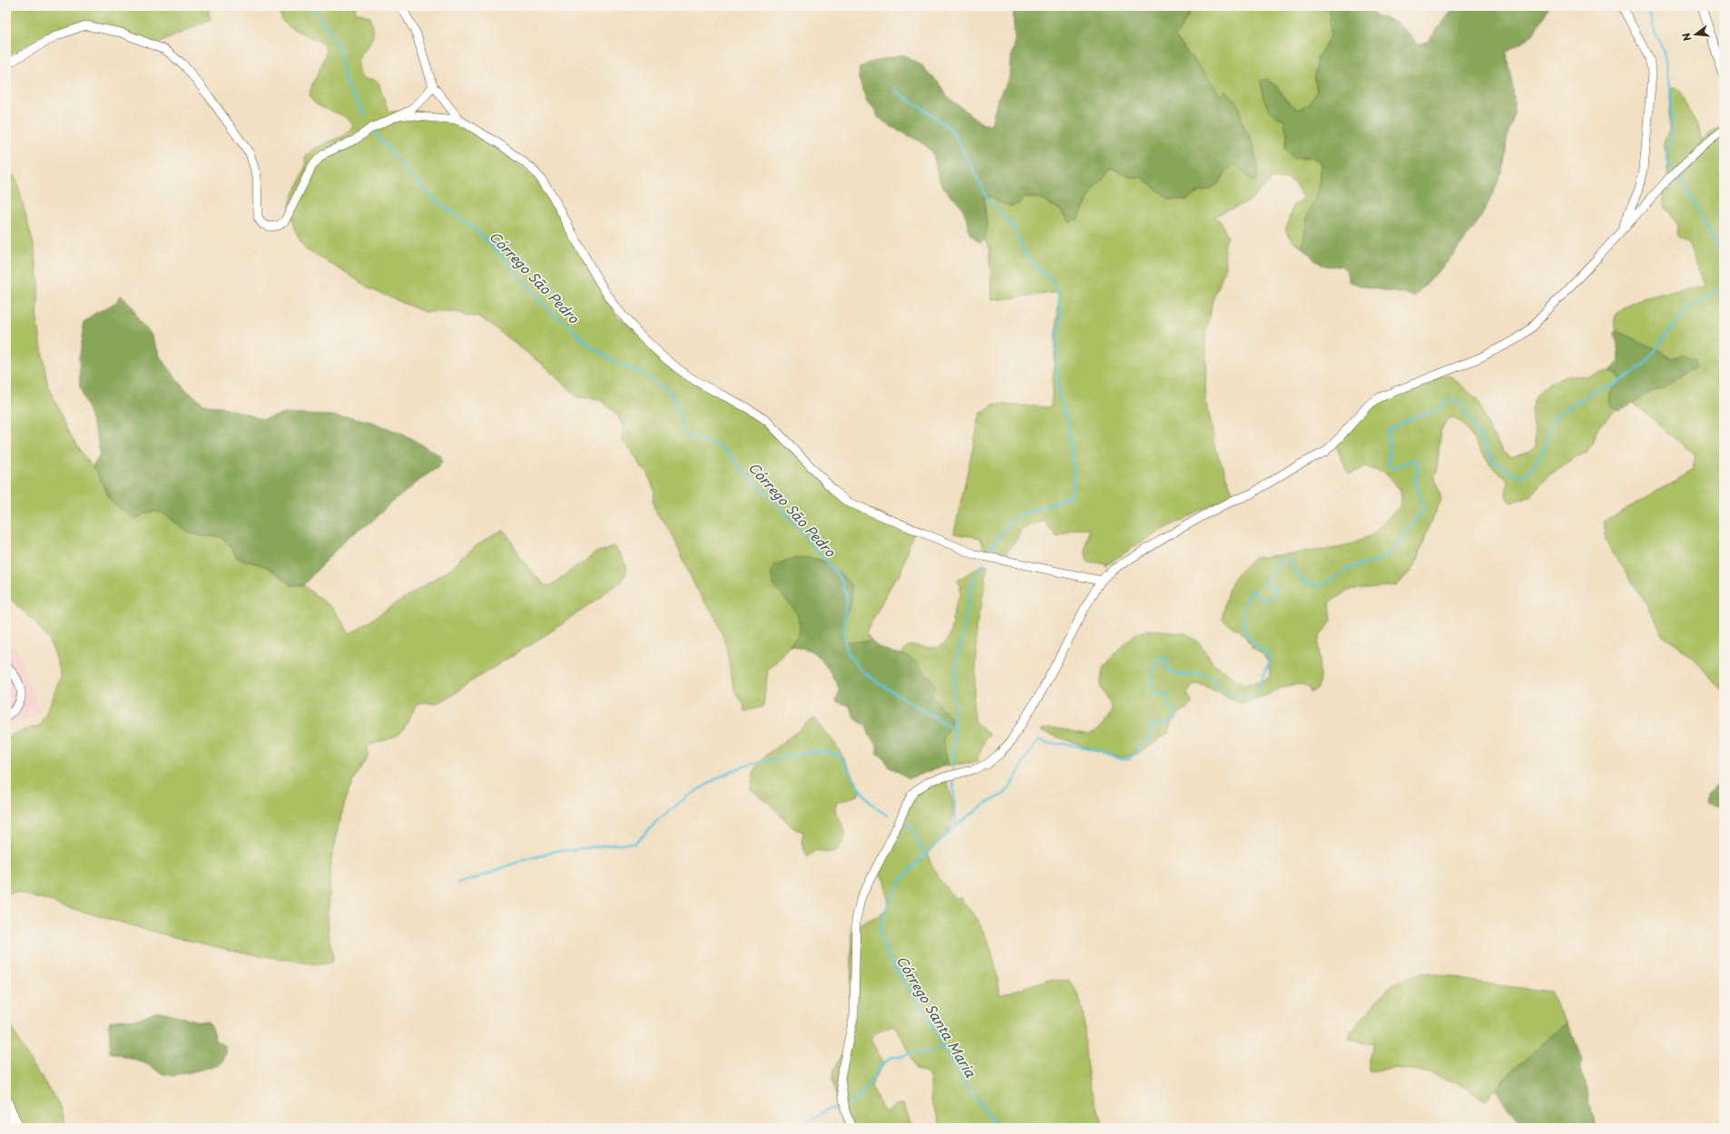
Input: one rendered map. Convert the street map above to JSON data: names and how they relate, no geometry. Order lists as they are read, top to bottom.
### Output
{
  "water": ["Córrego São Pedro", "Córrego Santa Maria"],
  "north": "left"
}
